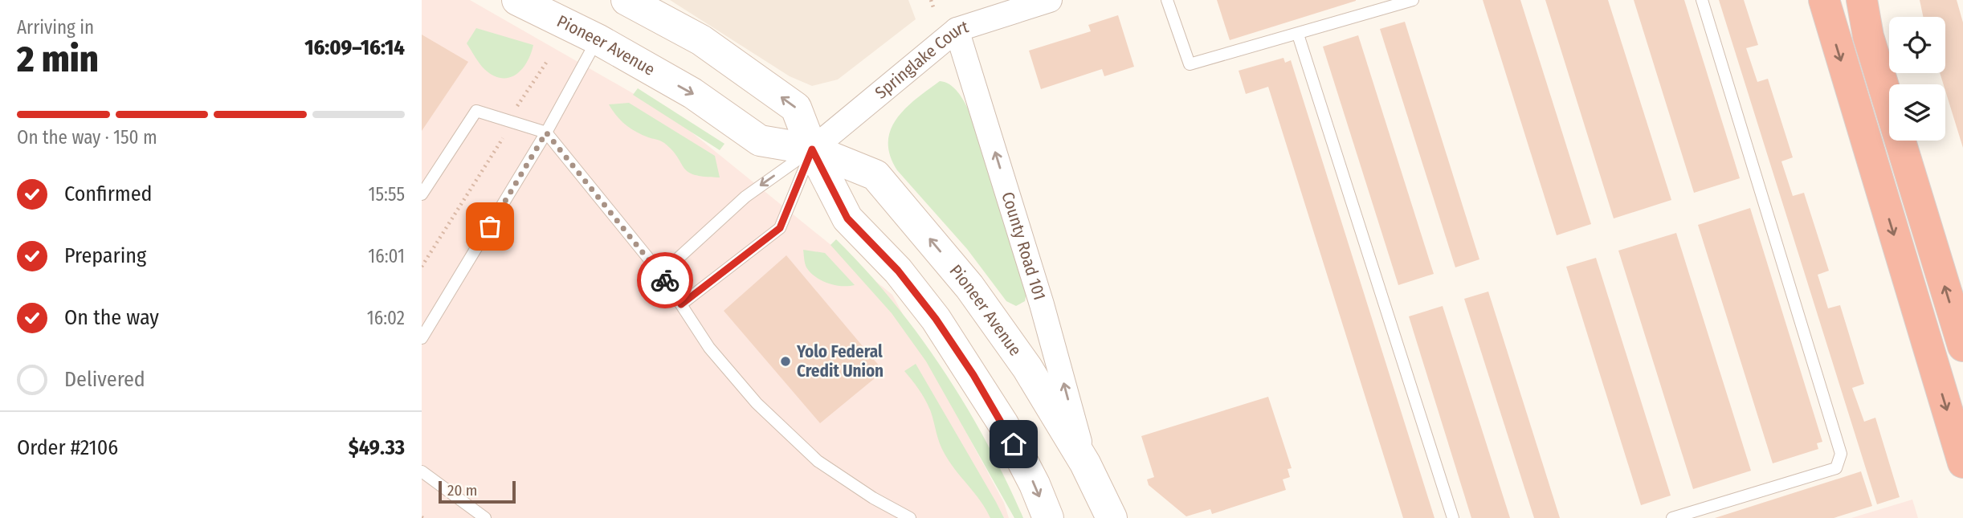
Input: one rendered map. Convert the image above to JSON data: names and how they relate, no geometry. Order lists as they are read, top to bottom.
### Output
{
  "streets": {
    "main road": ["Pioneer Avenue"],
    "street": ["Springlake Court", "County Road 101"]
  },
  "crossings": [
    ["Pioneer Avenue", "Springlake Court"],
    ["Pioneer Avenue", "County Road 101"],
    ["Springlake Court", "County Road 101"]
  ],
  "one_way": ["County Road 101"],
  "places": ["Yolo Federal Credit Union"],
  "scale_bar": "20 m",
  "page": {
    "heading": ["2 min", "Arriving in", "16:09–16:14"],
    "panel": ["Order #2106", "$49.33"],
    "bar": "On the way · 150 m",
    "list": [
      ["Confirmed", "15:55"],
      ["Preparing", "16:01"],
      ["On the way", "16:02"],
      "Delivered"
    ],
    "scale": "20 m"
  }
}
